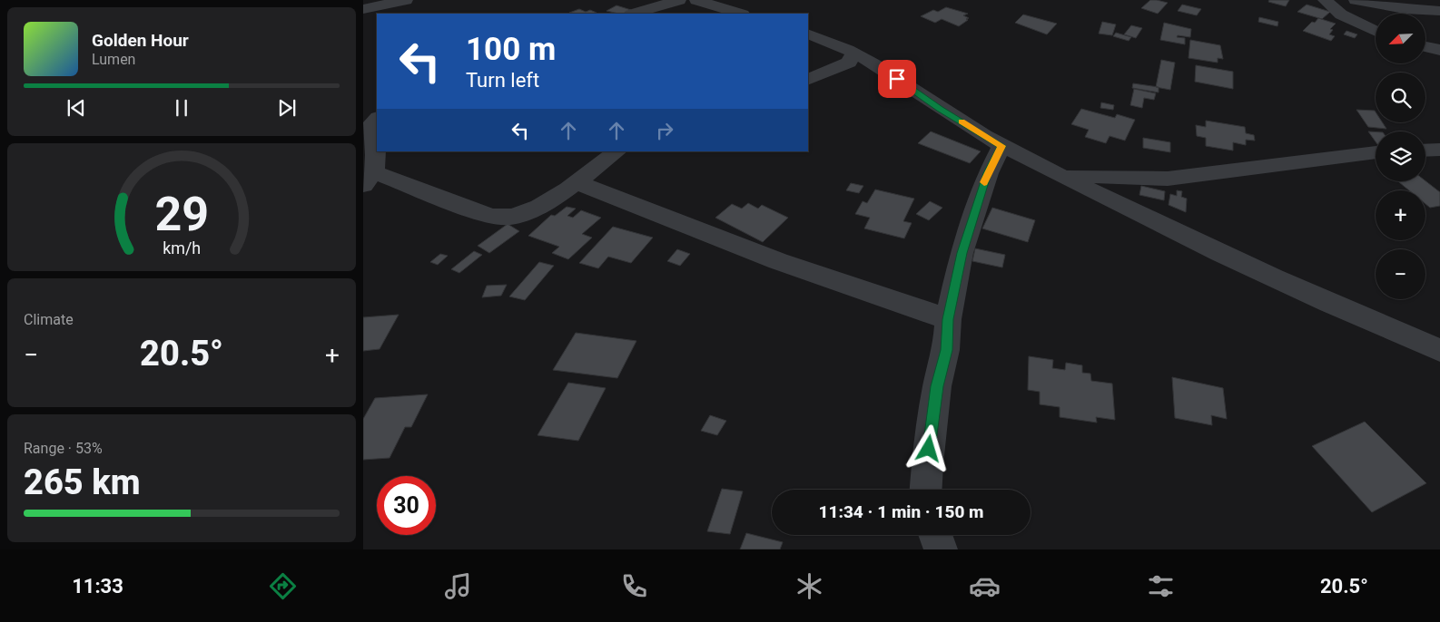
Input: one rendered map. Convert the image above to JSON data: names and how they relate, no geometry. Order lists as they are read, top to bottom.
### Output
{
  "north": "bottom left",
  "page": {
    "map_buttons": ["+", "−"],
    "turn": ["100 m", "Turn left"],
    "song": ["Golden Hour", "Lumen"],
    "tile": [
      "Climate",
      ["Range · 53%", "265 km"]
    ],
    "heat": ["−", "20.5°", "+"],
    "limit": "30",
    "trip": "11:34 · 1 min · 150 m",
    "tabs": ["11:33", "20.5°"],
    "gauge": ["29", "km/h"]
  }
}
